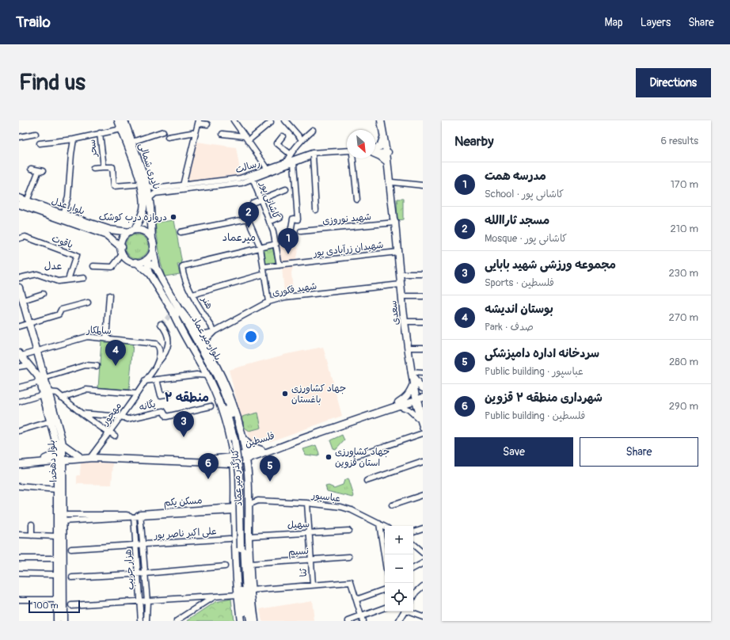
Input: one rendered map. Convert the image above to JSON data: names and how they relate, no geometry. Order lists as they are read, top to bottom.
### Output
{
  "streets": {
    "main road": [
      "نادری شمالی",
      "بلوار عدل",
      "سعدی",
      "بلوار میرعماد",
      "فلسطین",
      "بلوار دهخدا",
      "کنارگذر میرعماد"
    ],
    "street": [
      "سحر",
      "رسالت",
      "کاشانی پور",
      "شهید نوروزی",
      "یاقوت",
      "شهیدان زرآبادی پور",
      "شهید فکوری",
      "هنر",
      "سالمکار",
      "یگانه",
      "مهجور",
      "عباسپور",
      "مسکن یکم",
      "سهیل",
      "علی اکبر ناصر پور",
      "نسیم",
      "هزار جریب",
      "ثنا"
    ]
  },
  "crossings": [
    ["نادری شمالی", "رسالت"],
    ["نادری شمالی", "بلوار عدل"],
    ["نادری شمالی", "بلوار میرعماد"],
    ["رسالت", "کاشانی پور"],
    ["کاشانی پور", "شهیدان زرآبادی پور"],
    ["بلوار عدل", "بلوار میرعماد"],
    ["شهید نوروزی", "سعدی"],
    ["شهیدان زرآبادی پور", "سعدی"],
    ["شهید فکوری", "هنر"],
    ["شهید فکوری", "سعدی"],
    ["شهید فکوری", "کنارگذر میرعماد"],
    ["سعدی", "فلسطین"],
    ["سالمکار", "مهجور"],
    ["سالمکار", "بلوار دهخدا"],
    ["بلوار میرعماد", "کنارگذر میرعماد"],
    ["یگانه", "مهجور"],
    ["مهجور", "فلسطین"],
    ["فلسطین", "بلوار دهخدا"],
    ["فلسطین", "کنارگذر میرعماد"],
    ["کنارگذر میرعماد", "مسکن یکم"],
    ["کنارگذر میرعماد", "سهیل"],
    ["کنارگذر میرعماد", "نسیم"],
    ["عباسپور", "ثنا"],
    ["مسکن یکم", "هزار جریب"],
    ["سهیل", "ثنا"],
    ["علی اکبر ناصر پور", "هزار جریب"],
    ["نسیم", "ثنا"]
  ],
  "districts": ["میرعماد", "عدل", "منطقه ۲"],
  "places": ["دروازه درب کوشک", "جهاد کشاورزی باغستان", "جهاد کشاورزی استان قزوین"],
  "scale_bar": "100 m",
  "north": "bottom right",
  "page": {
    "header": "Trailo",
    "nav": ["Map", "Layers", "Share"],
    "buttons": [
      "Directions",
      ["Save", "Share"]
    ],
    "title": "Find us",
    "heading": ["Nearby", "6 results"],
    "list": [
      {
        "mark": "1",
        "name": "مدرسه همت",
        "note": "School · کاشانی پور",
        "value": "170 m"
      },
      {
        "mark": "2",
        "name": "مسجد ثاراالله",
        "note": "Mosque · کاشانی پور",
        "value": "210 m"
      },
      {
        "mark": "3",
        "name": "مجموعه ورزشی شهید بابایی",
        "note": "Sports · فلسطین",
        "value": "230 m"
      },
      {
        "mark": "4",
        "name": "بوستان اندیشه",
        "note": "Park · صدف",
        "value": "270 m"
      },
      {
        "mark": "5",
        "name": "سردخانه اداره دامپزشکی",
        "note": "Public building · عباسپور",
        "value": "280 m"
      },
      {
        "mark": "6",
        "name": "شهرداری منطقه ۲ قزوین",
        "note": "Public building · فلسطین",
        "value": "290 m"
      }
    ],
    "pins": [
      "2",
      "1",
      "4",
      "3",
      "6",
      "5"
    ],
    "map_buttons": ["+", "−"],
    "scale": "100 m"
  }
}
